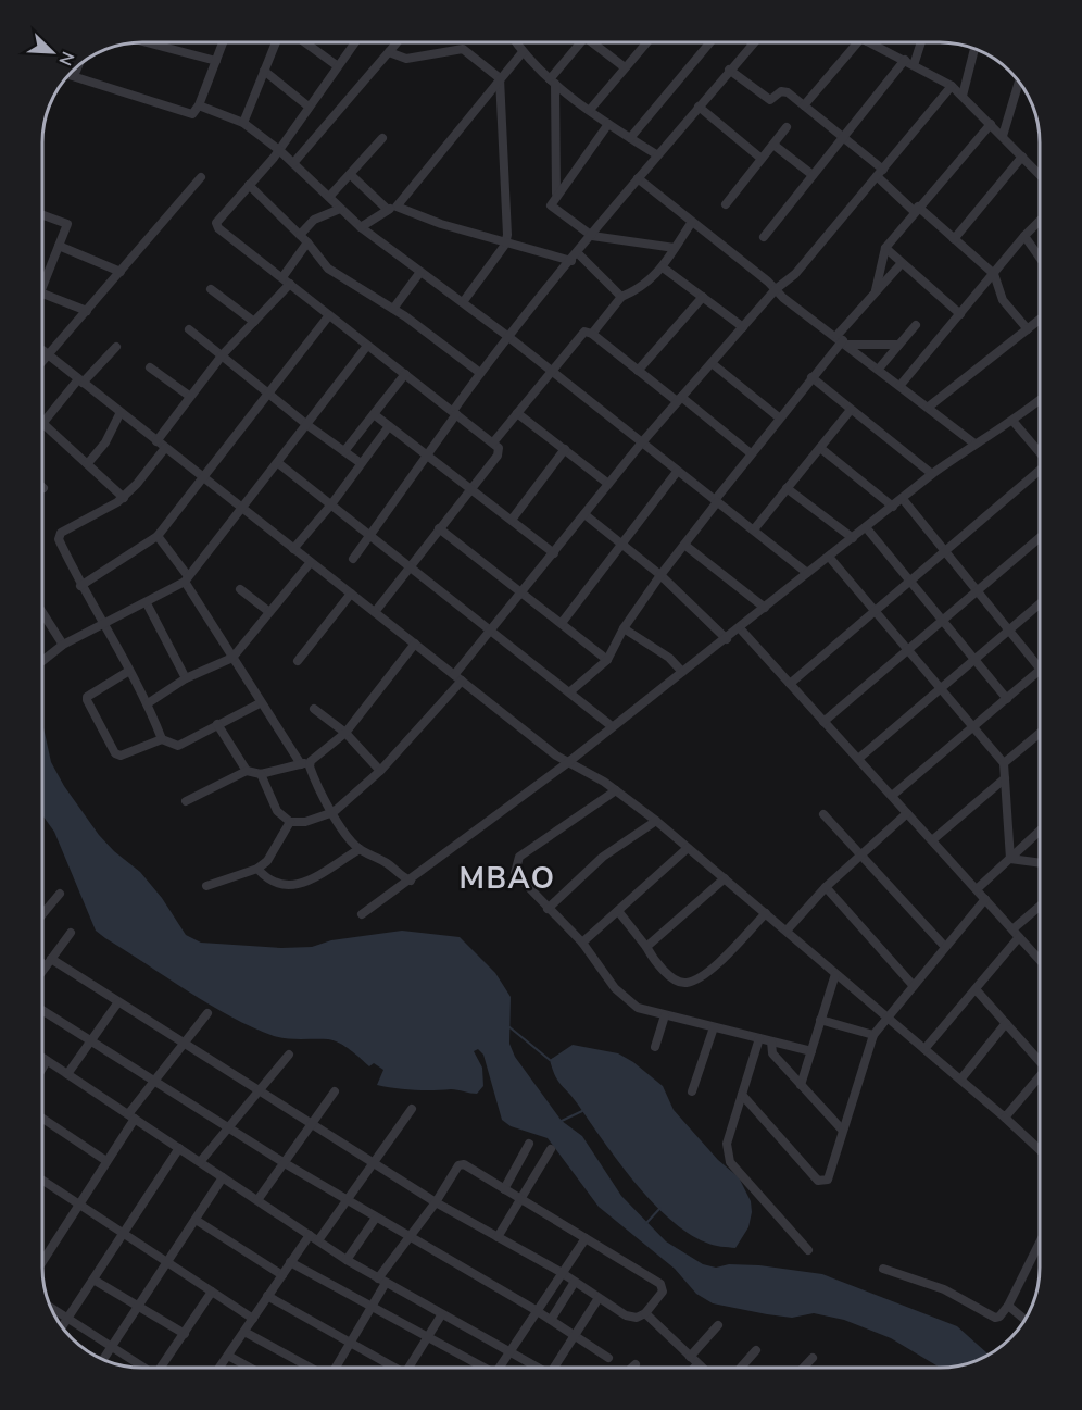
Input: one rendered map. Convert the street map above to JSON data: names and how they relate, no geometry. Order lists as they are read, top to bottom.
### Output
{
  "districts": ["MBAO"],
  "north": "bottom right"
}
